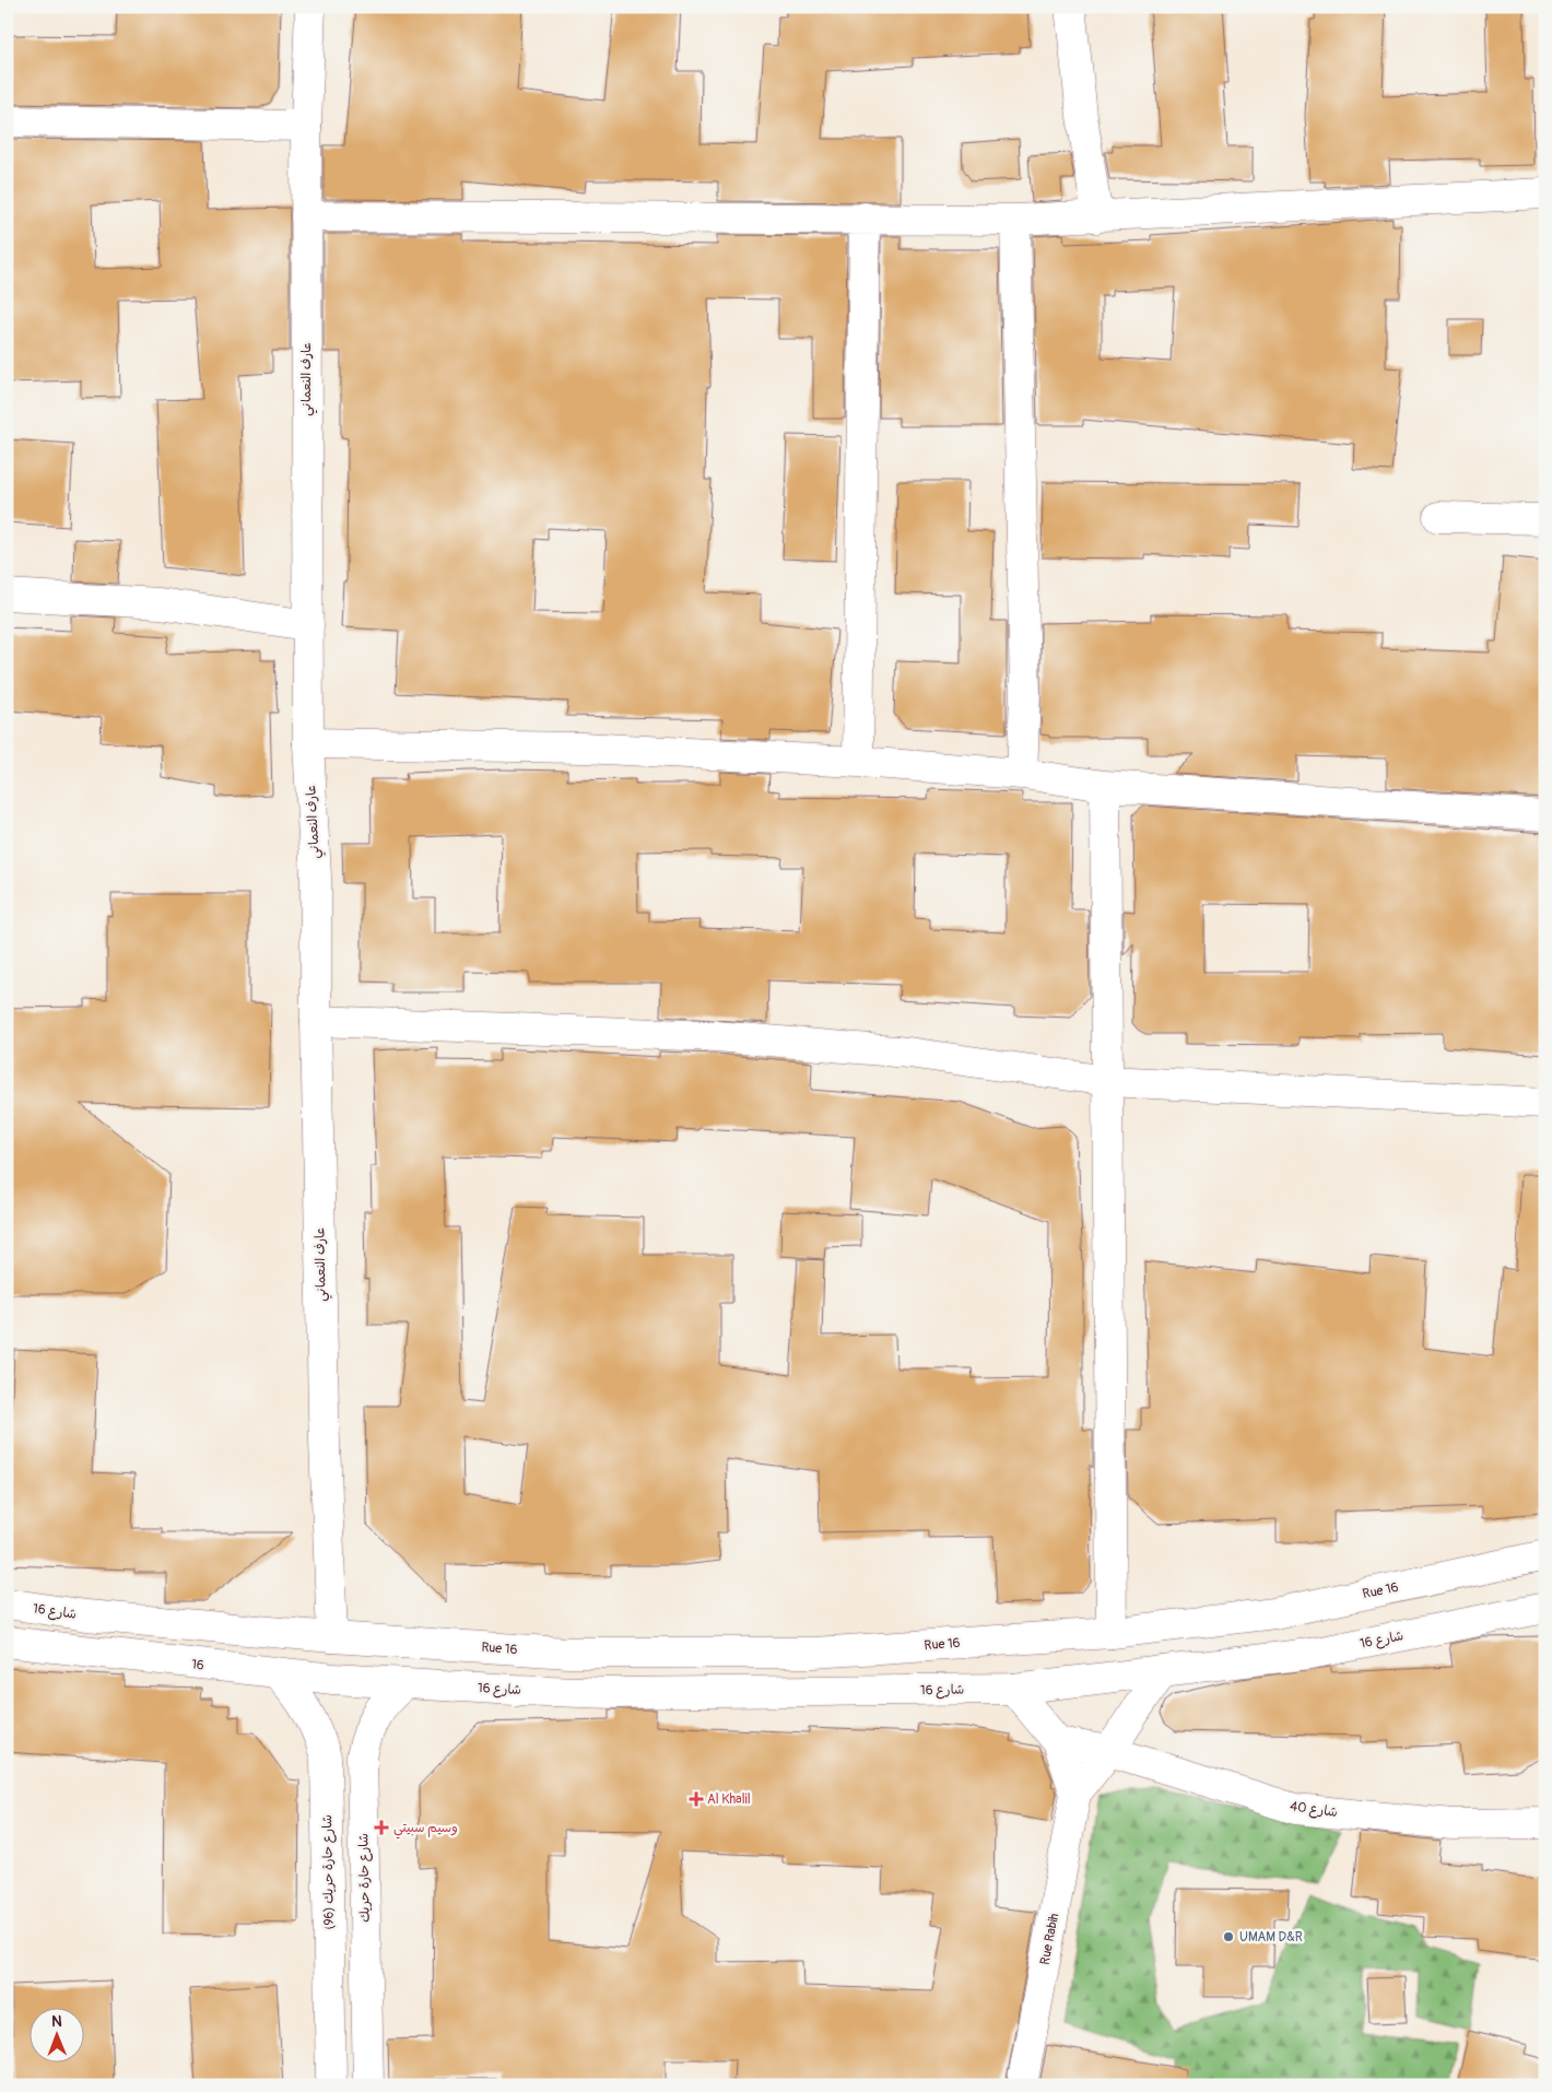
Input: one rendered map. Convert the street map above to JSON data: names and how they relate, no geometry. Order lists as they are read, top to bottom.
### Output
{
  "streets": {
    "street": [
      "عارف النعماني",
      "Rue 16",
      "شارع 16",
      "16",
      "شارع 40",
      "شارع حارة حريك (96)",
      "شارع حارة حريك",
      "Rue Rabih"
    ]
  },
  "crossings": [
    ["عارف النعماني", "Rue 16"],
    ["عارف النعماني", "شارع 16"],
    ["Rue 16", "شارع 16"],
    ["شارع 16", "16"],
    ["شارع 16", "شارع حارة حريك"],
    ["شارع 16", "Rue Rabih"],
    ["16", "شارع حارة حريك (96)"],
    ["شارع 40", "Rue Rabih"]
  ],
  "places": {
    "health": ["Al Khalil", "وسيم سبيتي"],
    "other": ["UMAM D&R"]
  },
  "north": "top"
}
